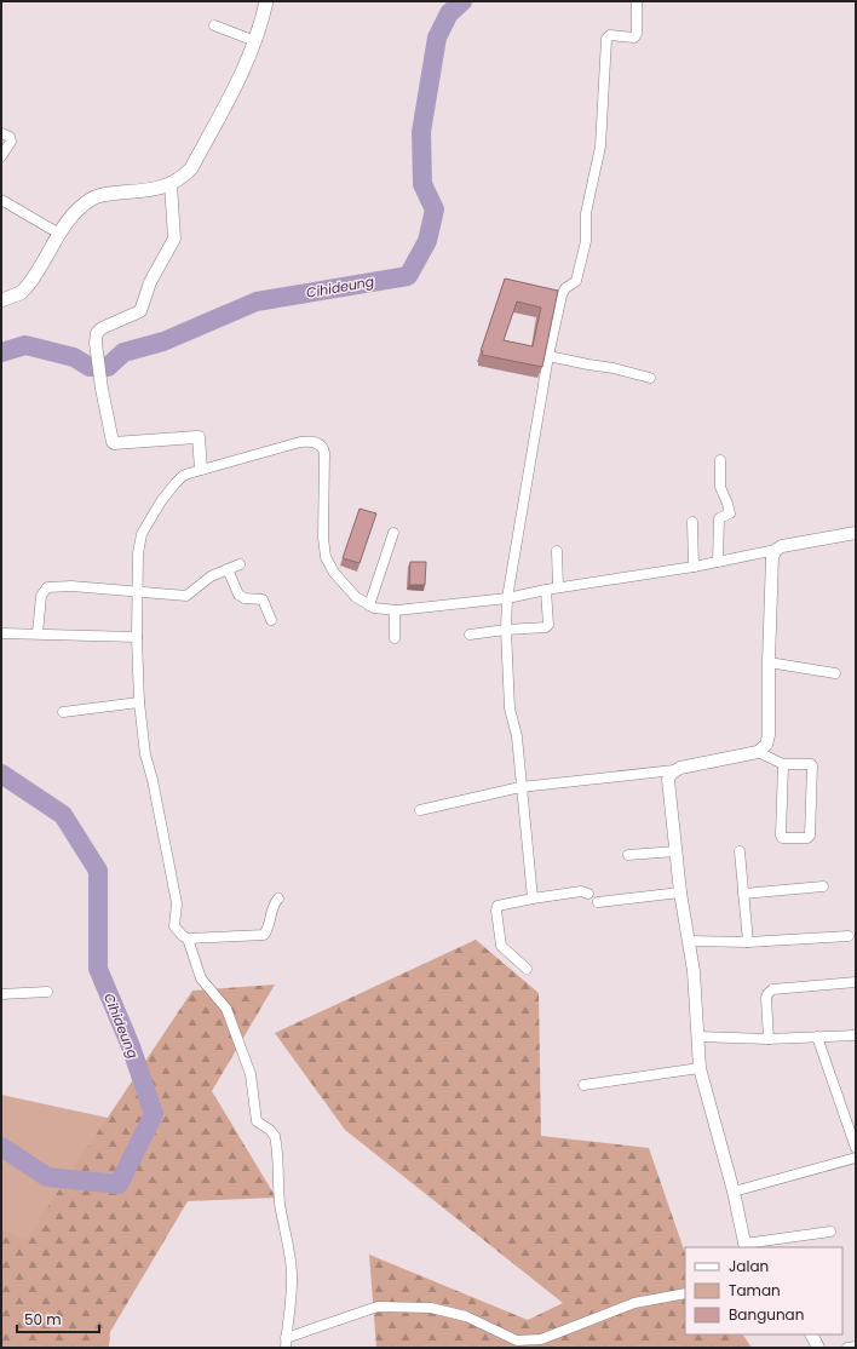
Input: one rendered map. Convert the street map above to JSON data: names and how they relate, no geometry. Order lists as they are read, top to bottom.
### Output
{
  "water": ["Cihideung"],
  "legend": ["Jalan", "Taman", "Bangunan"],
  "scale_bar": "50 m"
}
